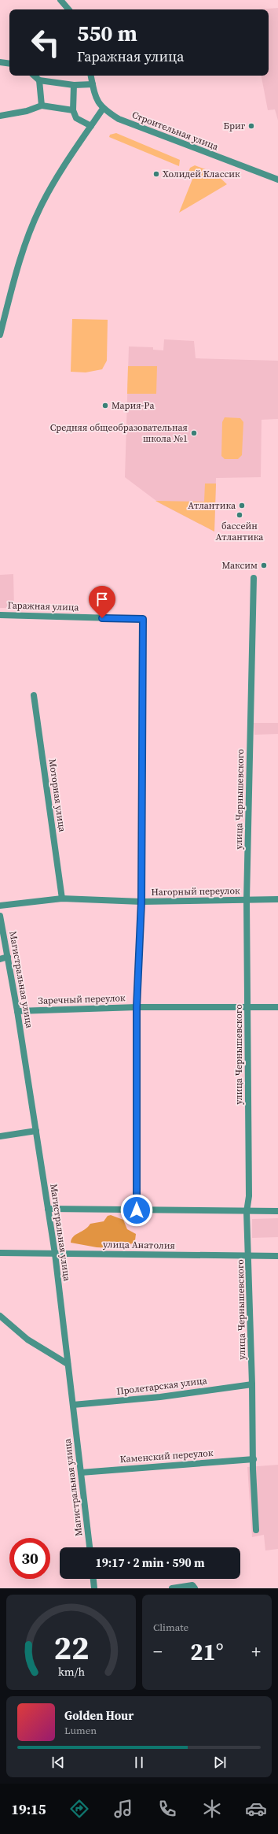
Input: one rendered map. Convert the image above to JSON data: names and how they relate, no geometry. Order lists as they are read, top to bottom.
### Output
{
  "streets": {
    "street": [
      "Строительная улица",
      "Гаражная улица",
      "Моторная улица",
      "улица Чернышевского",
      "Нагорный переулок",
      "Магистральная улица",
      "Заречный переулок",
      "улица Анатолия",
      "Пролетарская улица",
      "Каменский переулок"
    ]
  },
  "crossings": [
    ["Гаражная улица", "Нагорный переулок"],
    ["Моторная улица", "Нагорный переулок"],
    ["улица Чернышевского", "Нагорный переулок"],
    ["улица Чернышевского", "Заречный переулок"],
    ["улица Чернышевского", "улица Анатолия"],
    ["улица Чернышевского", "Пролетарская улица"],
    ["улица Чернышевского", "Каменский переулок"],
    ["Магистральная улица", "Заречный переулок"],
    ["Магистральная улица", "улица Анатолия"],
    ["Магистральная улица", "Пролетарская улица"],
    ["Магистральная улица", "Каменский переулок"]
  ],
  "places": [
    "Бриг",
    "Холидей Классик",
    "Мария-Ра",
    "Средняя общеобразовательная школа №1",
    "Атлантика",
    "бассейн Атлантика",
    "Максим"
  ],
  "page": {
    "turn": ["550 m", "Гаражная улица"],
    "limit": "30",
    "trip": "19:17 · 2 min · 590 m",
    "tile": "Climate",
    "heat": ["−", "21°", "+"],
    "song": ["Golden Hour", "Lumen"],
    "tabs": "19:15",
    "gauge": ["22", "km/h"]
  }
}
